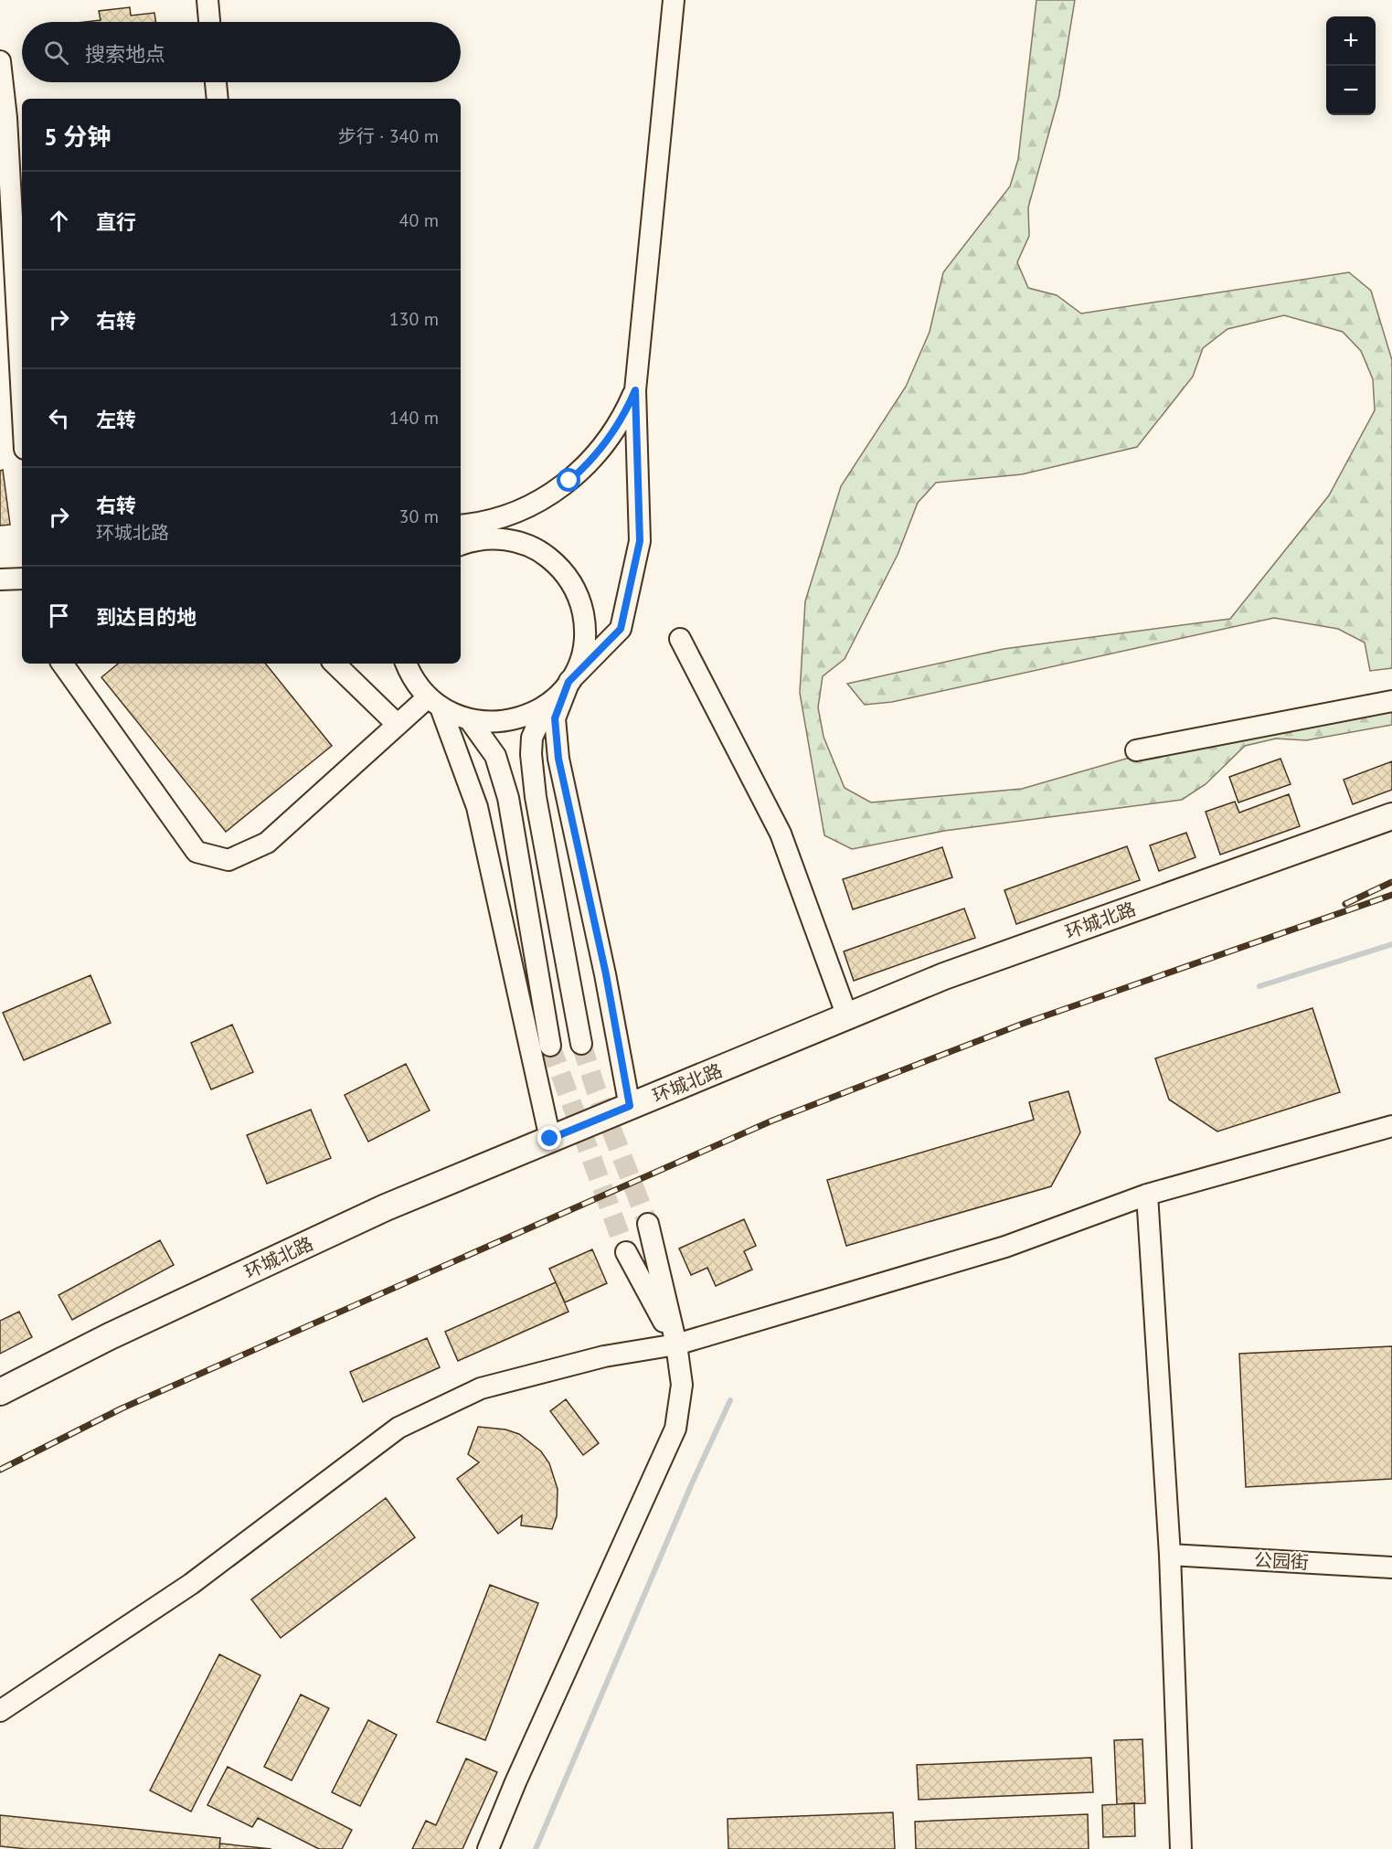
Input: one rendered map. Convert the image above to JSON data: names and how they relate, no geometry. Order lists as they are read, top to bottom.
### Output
{
  "streets": {
    "main road": ["环城北路"],
    "street": ["公园街"]
  },
  "page": {
    "map_buttons": ["+", "−"],
    "search": "搜索地点",
    "heading": ["5 分钟", "步行 · 340 m"],
    "list": [
      ["直行", "40 m"],
      ["右转", "130 m"],
      ["左转", "140 m"],
      ["右转", "环城北路", "30 m"],
      "到达目的地"
    ]
  }
}
